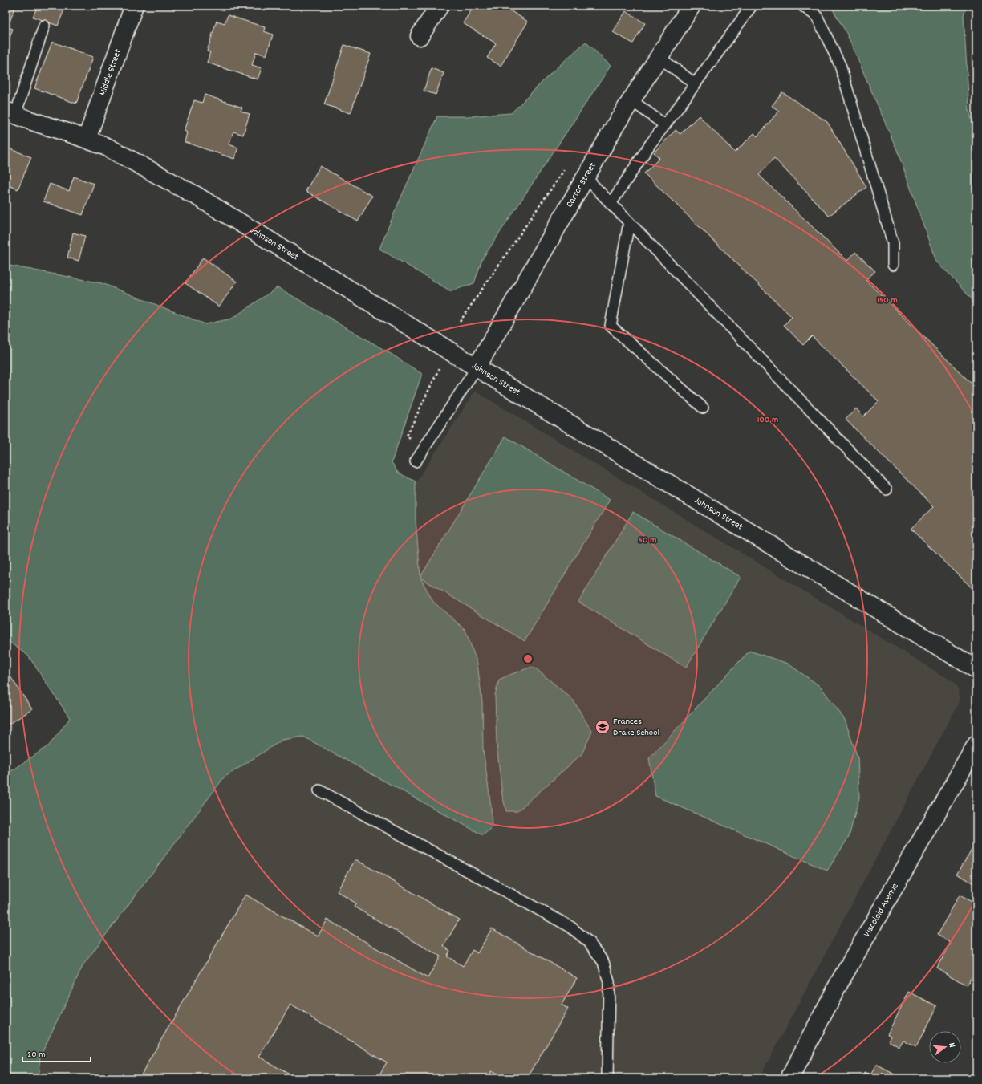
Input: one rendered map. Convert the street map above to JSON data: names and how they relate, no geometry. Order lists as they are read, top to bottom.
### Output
{
  "streets": {
    "street": [
      "Middle Street",
      "Carter Street",
      "Johnson Street",
      "Viscoloid Avenue"
    ]
  },
  "crossings": [
    ["Middle Street", "Johnson Street"],
    ["Carter Street", "Johnson Street"]
  ],
  "places": {
    "school or university": ["Frances Drake School"]
  },
  "scale_bar": "20 m",
  "north": "right",
  "rings": ["150 m", "100 m", "50 m"]
}
